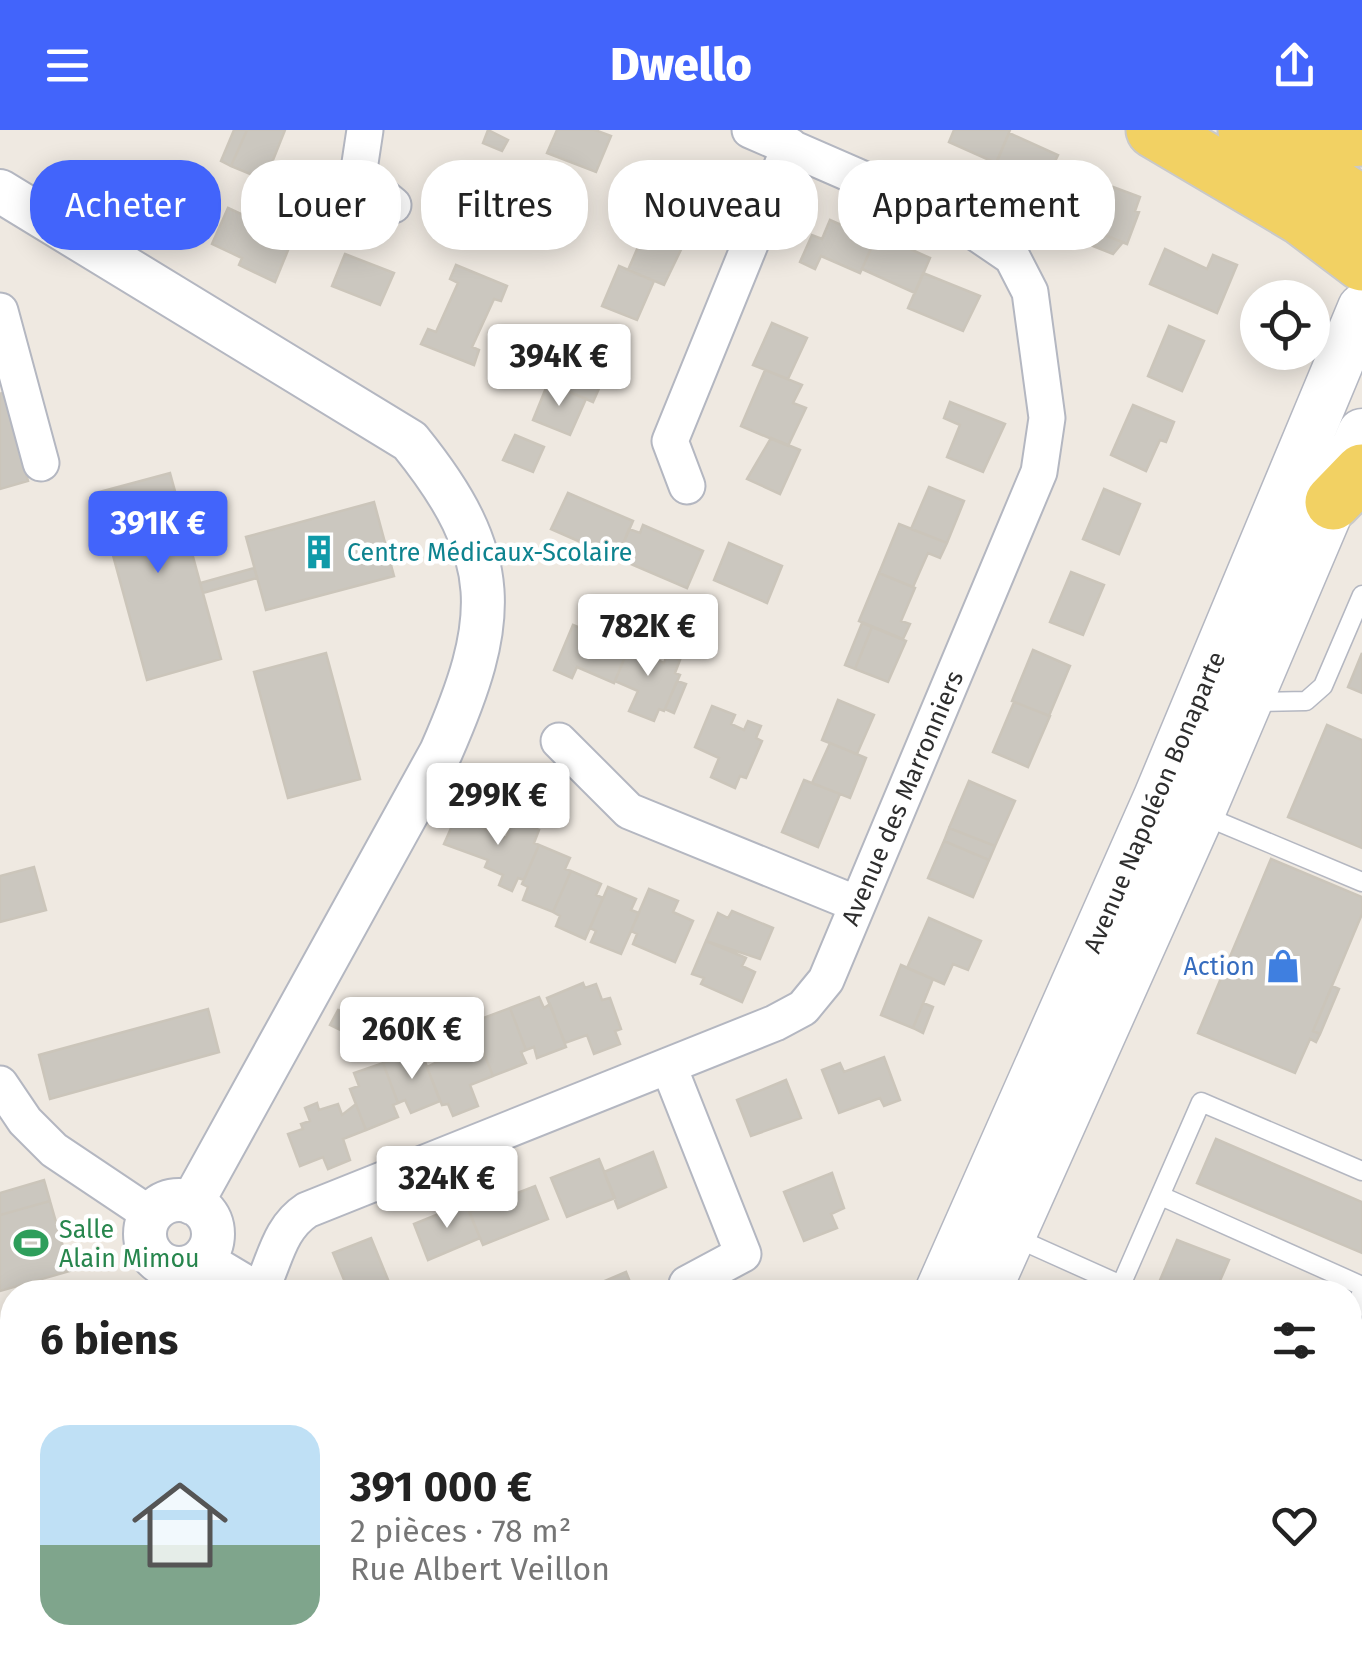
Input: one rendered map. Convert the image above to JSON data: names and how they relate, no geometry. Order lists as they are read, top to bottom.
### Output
{
  "streets": {
    "main road": ["Avenue Napoléon Bonaparte"],
    "street": ["Avenue des Marronniers"]
  },
  "places": {
    "building": ["Centre Médicaux-Scolaire"],
    "shop": ["Action"],
    "sports": ["Salle Alain Mimou"]
  },
  "page": {
    "header": "Dwello",
    "chip": [
      "Acheter",
      "Louer",
      "Filtres",
      "Nouveau",
      "Appartement"
    ],
    "price": [
      "394K €",
      "391K €",
      "782K €",
      "299K €",
      "260K €",
      "324K €"
    ],
    "heading": "6 biens",
    "list": [
      {
        "name": "391 000 €",
        "note": "2 pièces · 78 m² · Rue Albert Veillon"
      }
    ]
  }
}
